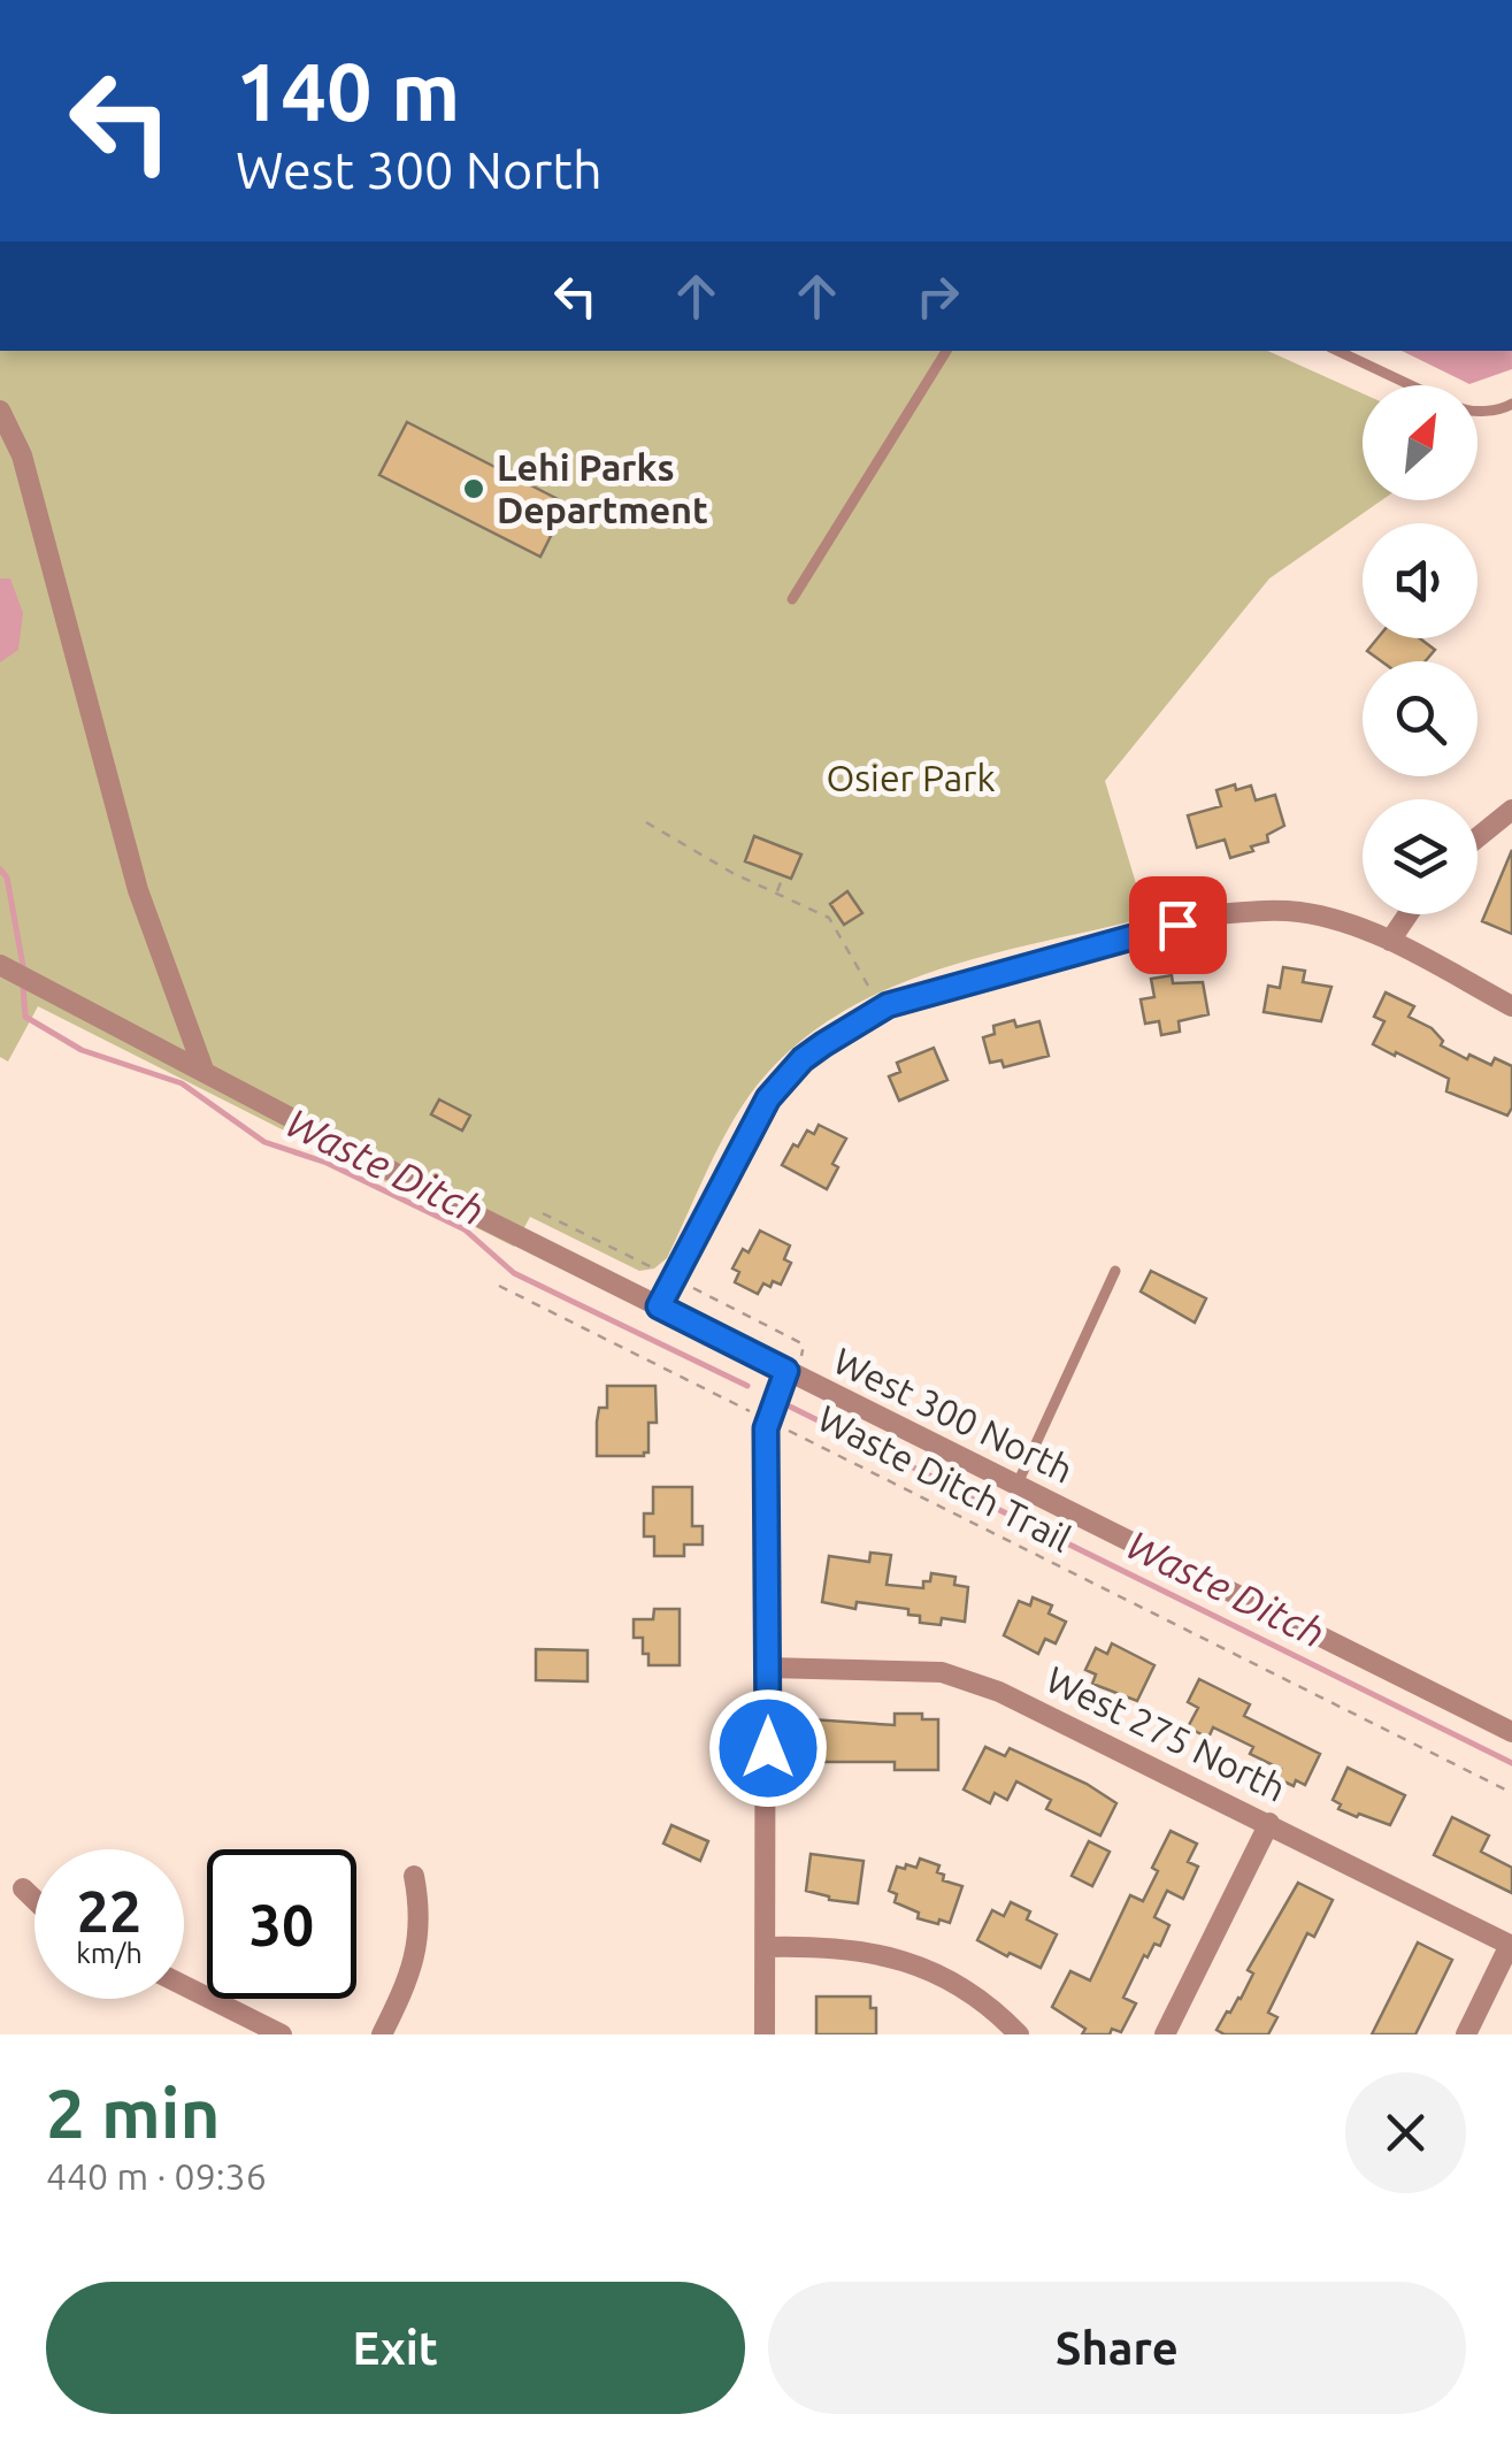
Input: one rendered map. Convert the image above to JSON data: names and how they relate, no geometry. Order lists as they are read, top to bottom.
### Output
{
  "streets": {
    "street": ["West 300 North", "West 275 North"],
    "path": ["Waste Ditch Trail"]
  },
  "water": ["Waste Ditch"],
  "parks": ["Osier Park"],
  "places": ["Lehi Parks Department"],
  "north": "top right",
  "page": {
    "turn": ["140 m", "West 300 North"],
    "speed": "22 km/h",
    "limit": "30",
    "heading": ["2 min", "440 m · 09:36"],
    "buttons": ["Exit", "Share"]
  }
}
